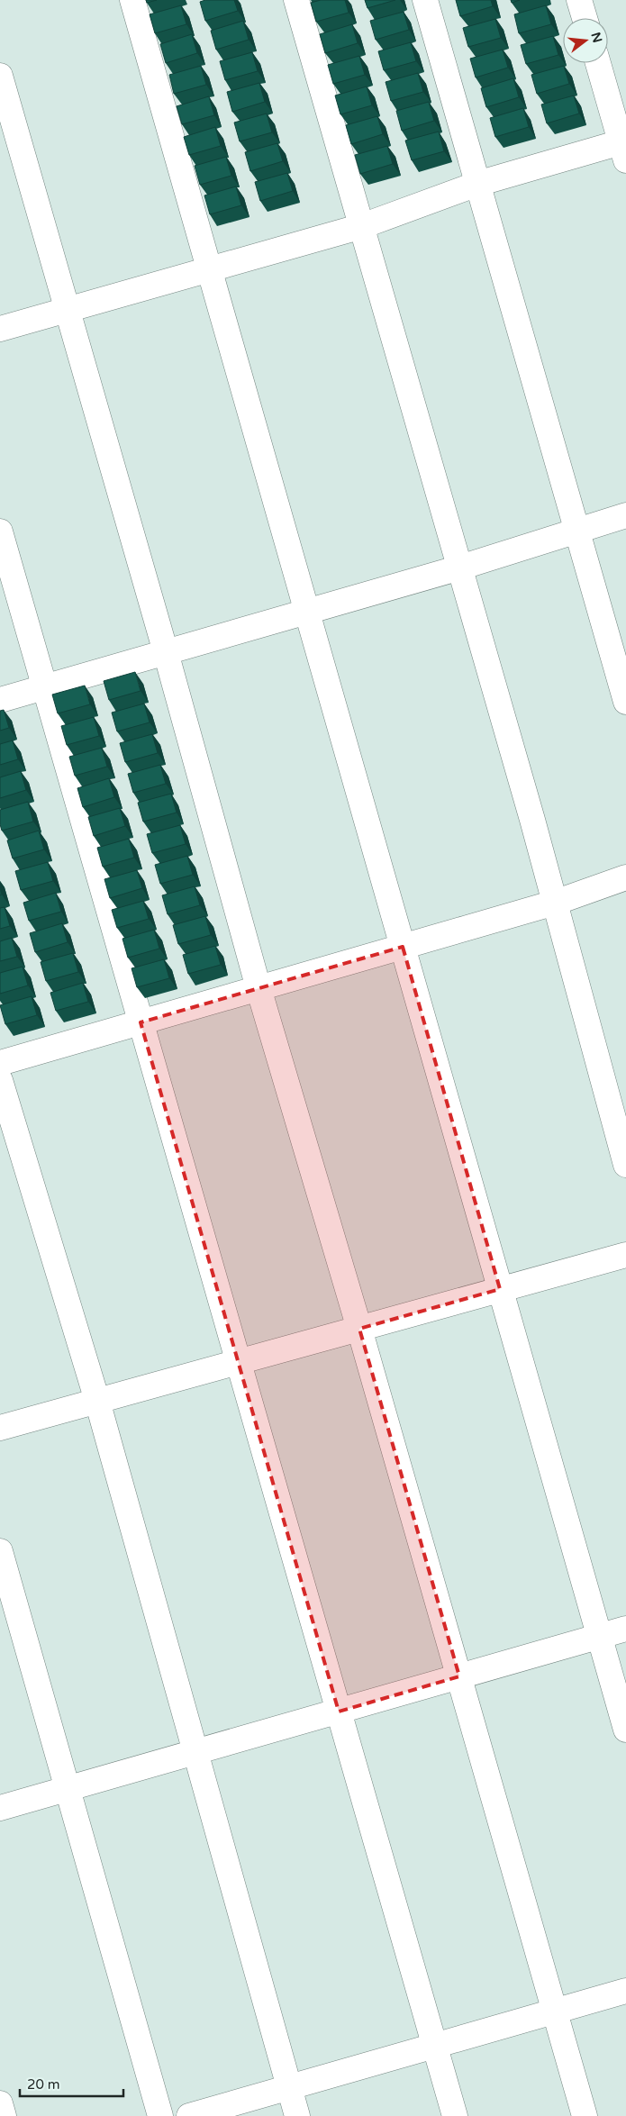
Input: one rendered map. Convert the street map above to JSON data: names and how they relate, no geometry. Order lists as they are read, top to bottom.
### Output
{
  "scale_bar": "20 m",
  "north": "right"
}
